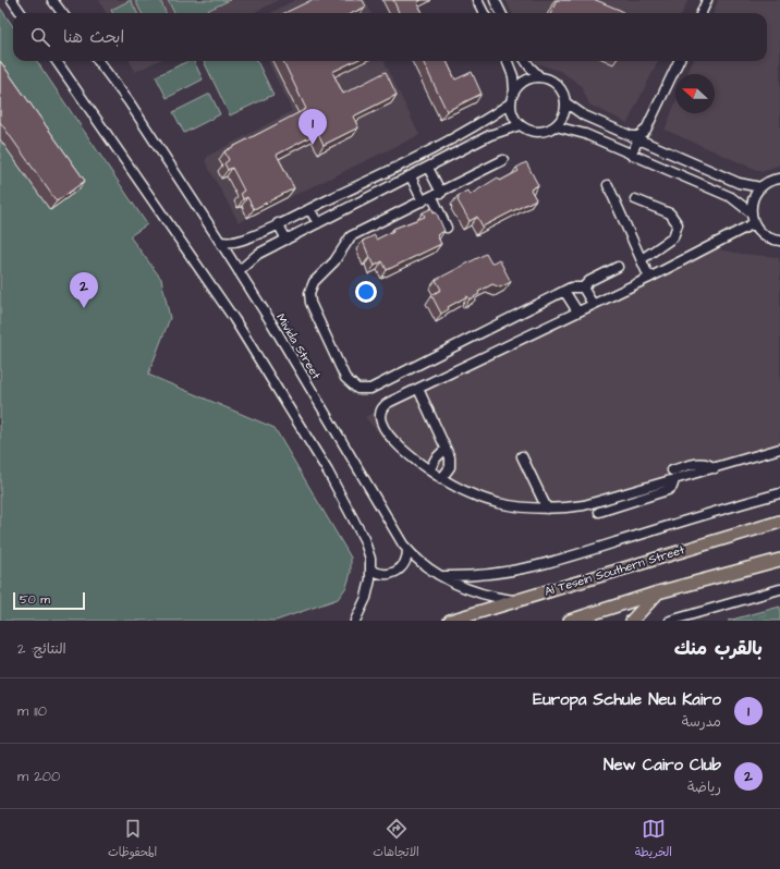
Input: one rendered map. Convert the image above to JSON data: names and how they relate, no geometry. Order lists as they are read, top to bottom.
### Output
{
  "streets": {
    "main road": ["Al Tesein Southern Street"],
    "street": ["Mivida Street"]
  },
  "crossings": [
    ["Mivida Street", "Al Tesein Southern Street"]
  ],
  "scale_bar": "50 m",
  "north": "left",
  "page": {
    "search": "ابحث هنا",
    "pins": ["1", "2"],
    "scale": "50 m",
    "heading": ["بالقرب منك", "النتائج: 2"],
    "list": [
      {
        "mark": "1",
        "name": "Europa Schule Neu Kairo",
        "note": "مدرسة",
        "value": "110 m"
      },
      {
        "mark": "2",
        "name": "New Cairo Club",
        "note": "رياضة",
        "value": "200 m"
      }
    ],
    "nav": ["الخريطة", "الاتجاهات", "المحفوظات"]
  }
}
